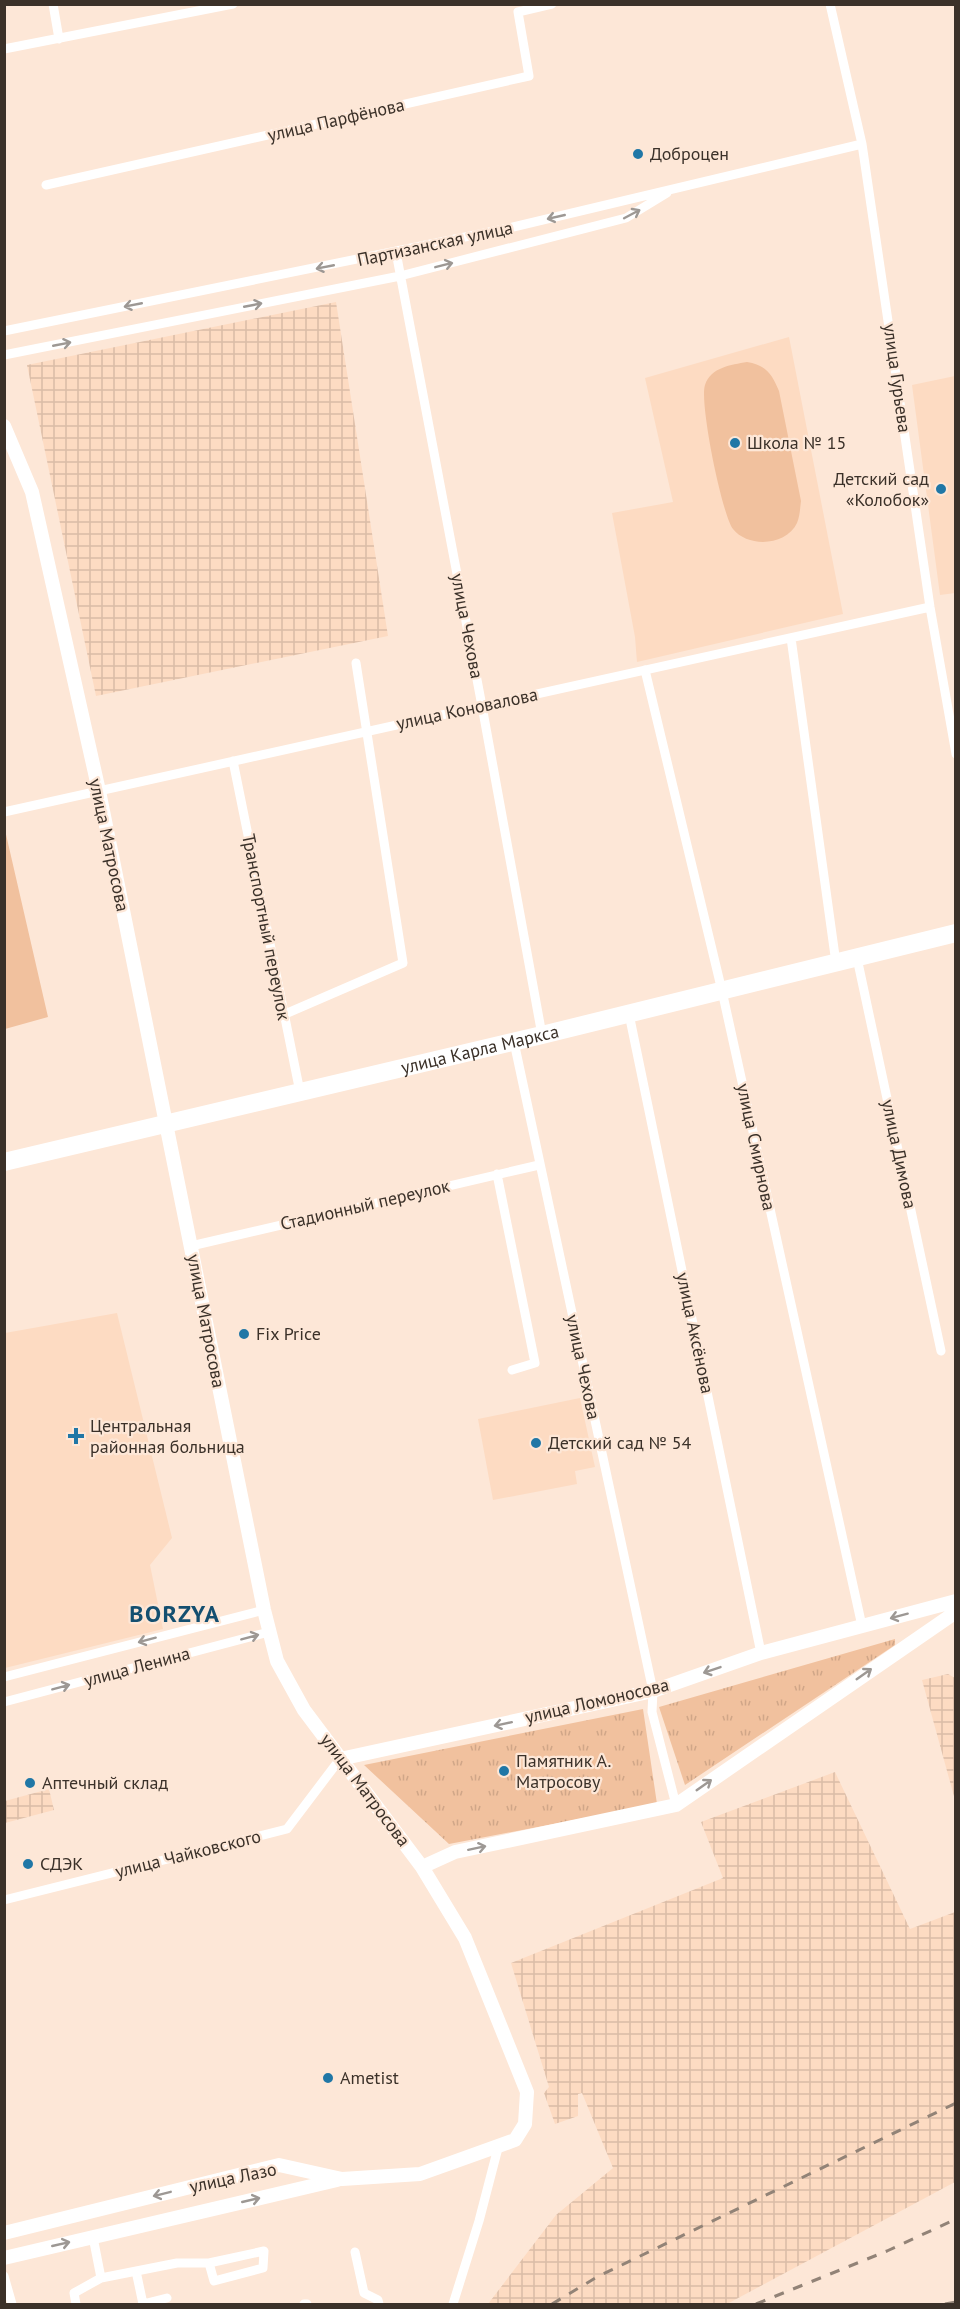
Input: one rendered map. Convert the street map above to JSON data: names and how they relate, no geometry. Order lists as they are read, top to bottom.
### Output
{
  "streets": {
    "highway": ["улица Карла Маркса"],
    "street": [
      "улица Парфёнова",
      "Партизанская улица",
      "улица Гурьева",
      "улица Чехова",
      "улица Коновалова",
      "улица Матросова",
      "Транспортный переулок",
      "улица Смирнова",
      "улица Димова",
      "Стадионный переулок",
      "улица Аксёнова",
      "улица Ленина",
      "улица Ломоносова",
      "улица Чайковского",
      "улица Лазо"
    ]
  },
  "crossings": [
    ["Партизанская улица", "улица Гурьева"],
    ["Партизанская улица", "улица Чехова"],
    ["улица Гурьева", "улица Коновалова"],
    ["улица Чехова", "улица Коновалова"],
    ["улица Чехова", "улица Карла Маркса"],
    ["улица Чехова", "Стадионный переулок"],
    ["улица Чехова", "улица Ломоносова"],
    ["улица Коновалова", "улица Матросова"],
    ["улица Коновалова", "Транспортный переулок"],
    ["улица Коновалова", "улица Смирнова"],
    ["улица Матросова", "улица Карла Маркса"],
    ["улица Матросова", "Стадионный переулок"],
    ["улица Матросова", "улица Ленина"],
    ["улица Матросова", "улица Ломоносова"],
    ["улица Матросова", "улица Чайковского"],
    ["улица Матросова", "улица Лазо"],
    ["Транспортный переулок", "улица Карла Маркса"],
    ["улица Карла Маркса", "улица Смирнова"],
    ["улица Карла Маркса", "улица Димова"],
    ["улица Карла Маркса", "улица Аксёнова"],
    ["улица Смирнова", "улица Ломоносова"],
    ["улица Аксёнова", "улица Ломоносова"],
    ["улица Ломоносова", "улица Чайковского"]
  ],
  "districts": ["BORZYA"],
  "places": {
    "other": [
      "Доброцен",
      "Школа № 15",
      "Детский сад «Колобок»",
      "Fix Price",
      "Детский сад № 54",
      "Памятник А. Матросову",
      "Аптечный склад",
      "СДЭК",
      "Ametist"
    ],
    "health": ["Центральная районная больница"]
  }
}
